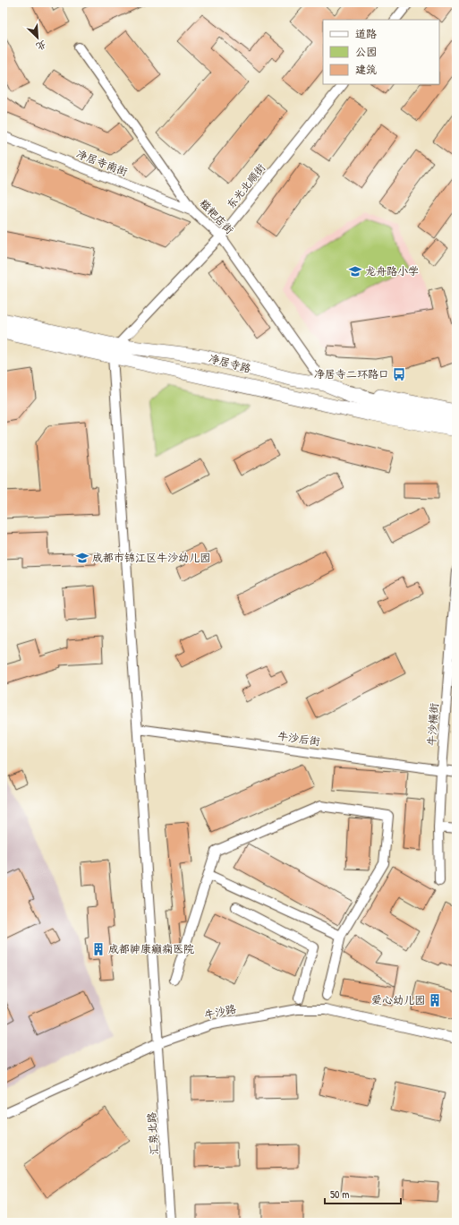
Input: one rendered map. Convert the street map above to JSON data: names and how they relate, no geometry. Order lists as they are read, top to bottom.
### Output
{
  "streets": {
    "main road": ["净居寺路"],
    "street": [
      "净居寺南街",
      "东光北顺街",
      "糍粑店街",
      "牛沙横街",
      "牛沙后街",
      "牛沙路",
      "汇泉北路"
    ]
  },
  "crossings": [
    ["净居寺南街", "糍粑店街"],
    ["东光北顺街", "糍粑店街"],
    ["东光北顺街", "净居寺路"],
    ["东光北顺街", "汇泉北路"],
    ["糍粑店街", "净居寺路"],
    ["净居寺路", "汇泉北路"],
    ["牛沙横街", "牛沙后街"],
    ["牛沙后街", "汇泉北路"],
    ["牛沙路", "汇泉北路"]
  ],
  "places": {
    "school or university": ["龙舟路小学", "成都市锦江区牛沙幼儿园"],
    "bus stop": ["净居寺二环路口"],
    "building": ["成都神康癫痫医院", "爱心幼儿园"]
  },
  "legend": ["道路", "公园", "建筑"],
  "scale_bar": "50 m",
  "north": "bottom right"
}
